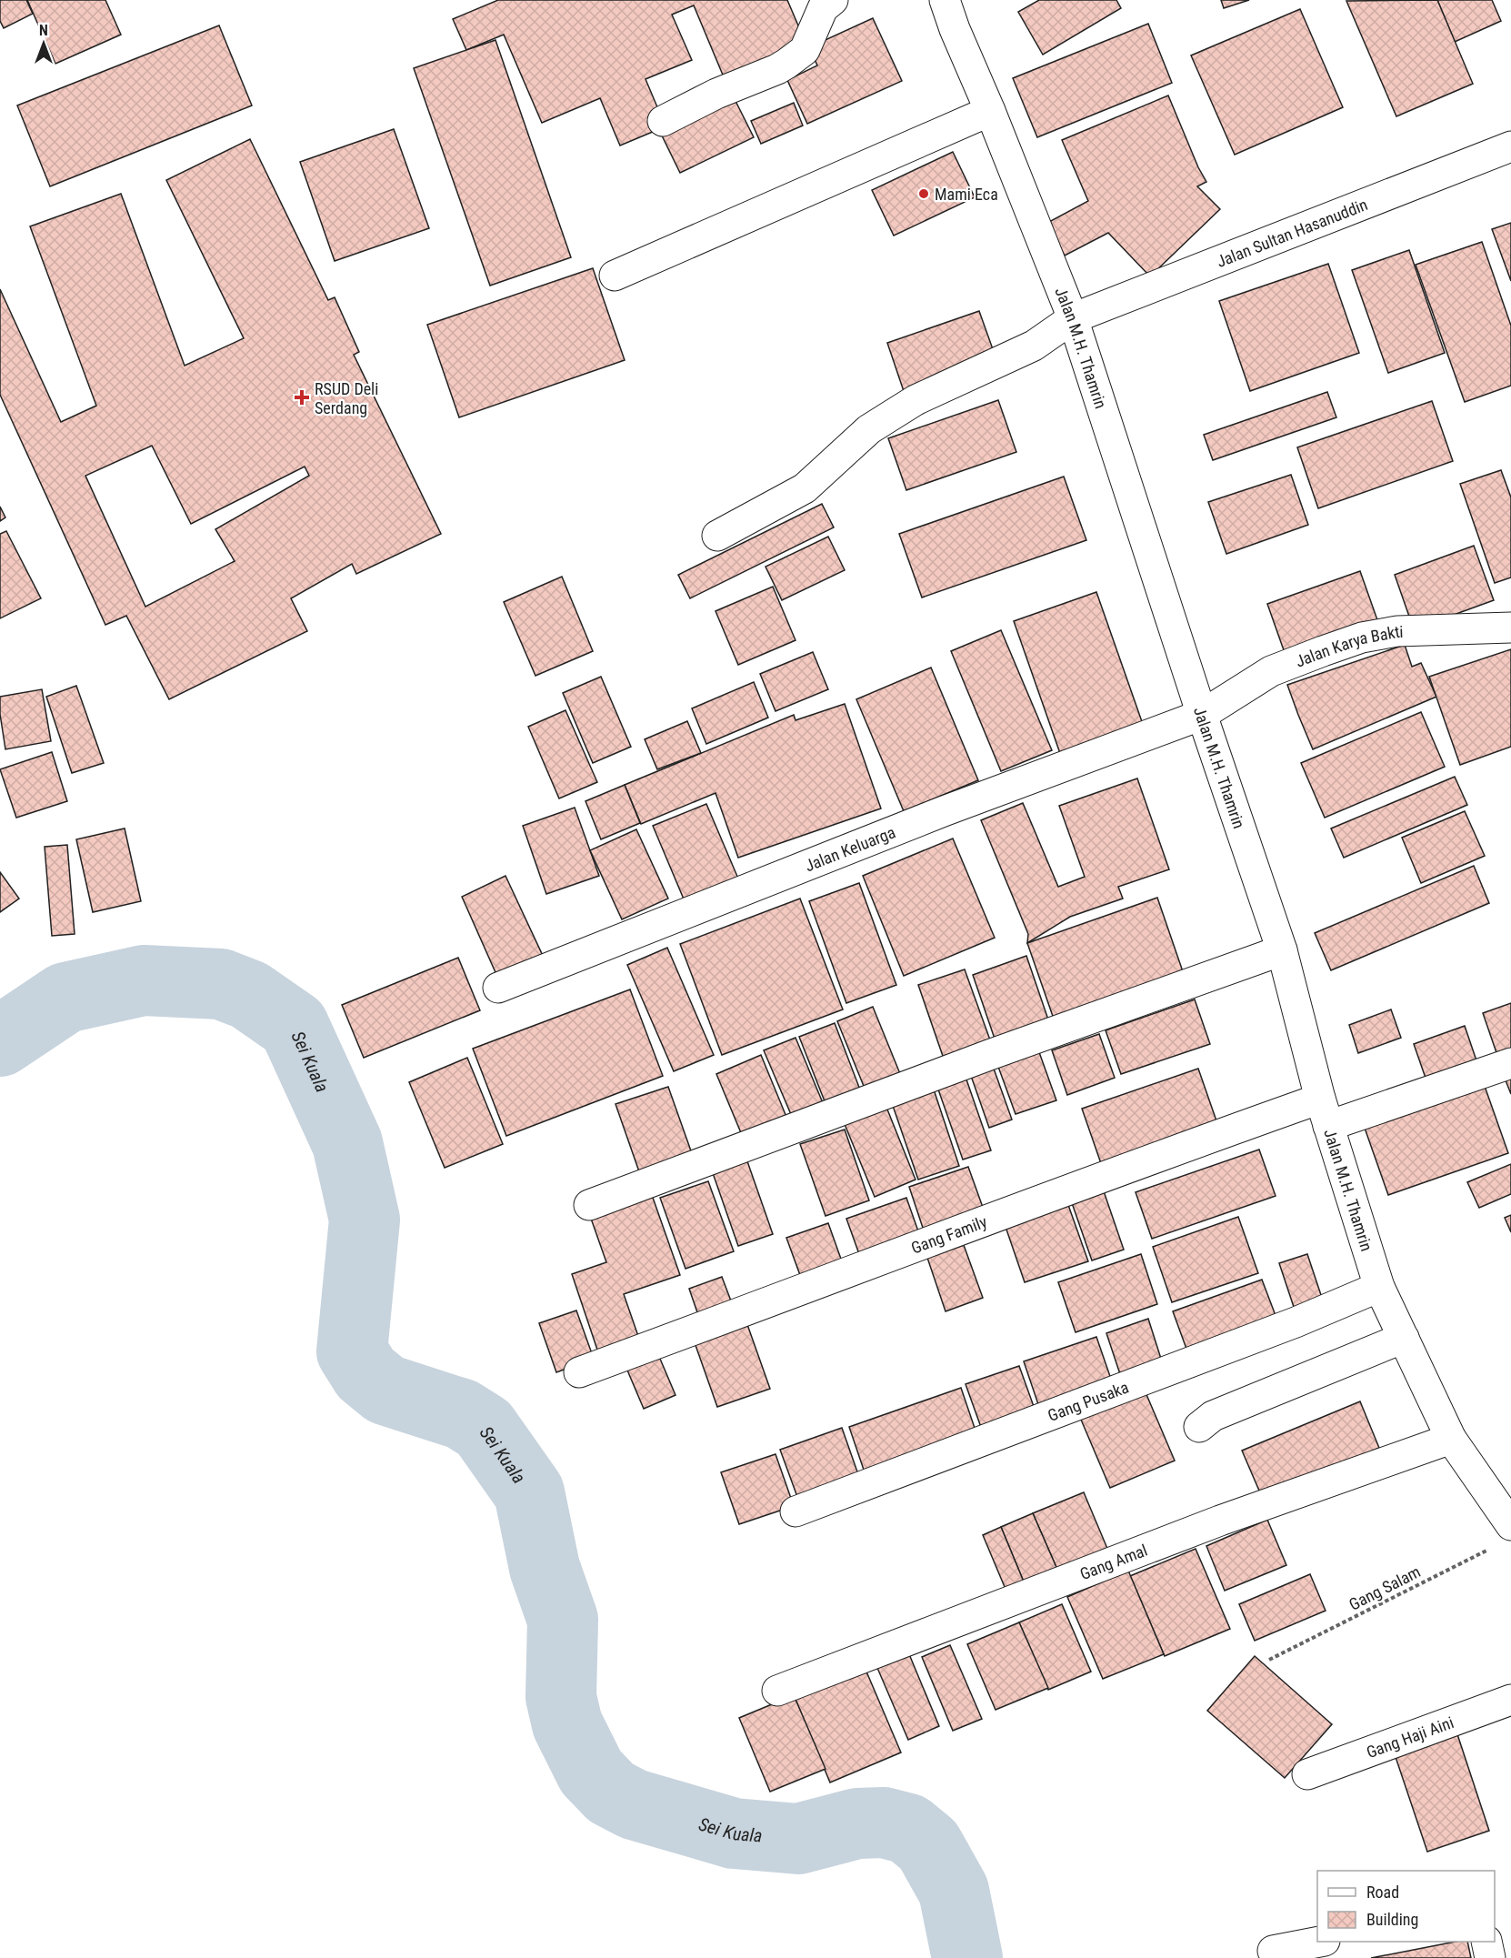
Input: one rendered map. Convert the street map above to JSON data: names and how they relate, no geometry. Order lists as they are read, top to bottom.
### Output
{
  "streets": {
    "street": [
      "Jalan Sultan Hasanuddin",
      "Jalan M.H. Thamrin",
      "Jalan Karya Bakti",
      "Jalan Keluarga",
      "Gang Family",
      "Gang Pusaka",
      "Gang Amal",
      "Gang Haji Aini"
    ],
    "path": ["Gang Salam"]
  },
  "crossings": [
    ["Jalan Sultan Hasanuddin", "Jalan M.H. Thamrin"],
    ["Jalan M.H. Thamrin", "Jalan Karya Bakti"],
    ["Jalan M.H. Thamrin", "Jalan Keluarga"],
    ["Jalan M.H. Thamrin", "Gang Family"],
    ["Jalan M.H. Thamrin", "Gang Pusaka"],
    ["Jalan M.H. Thamrin", "Gang Amal"],
    ["Jalan Karya Bakti", "Jalan Keluarga"]
  ],
  "water": ["Sei Kuala"],
  "places": {
    "other": ["Mami Eca"],
    "health": ["RSUD Deli Serdang"]
  },
  "legend": ["Road", "Building"],
  "north": "top"
}
